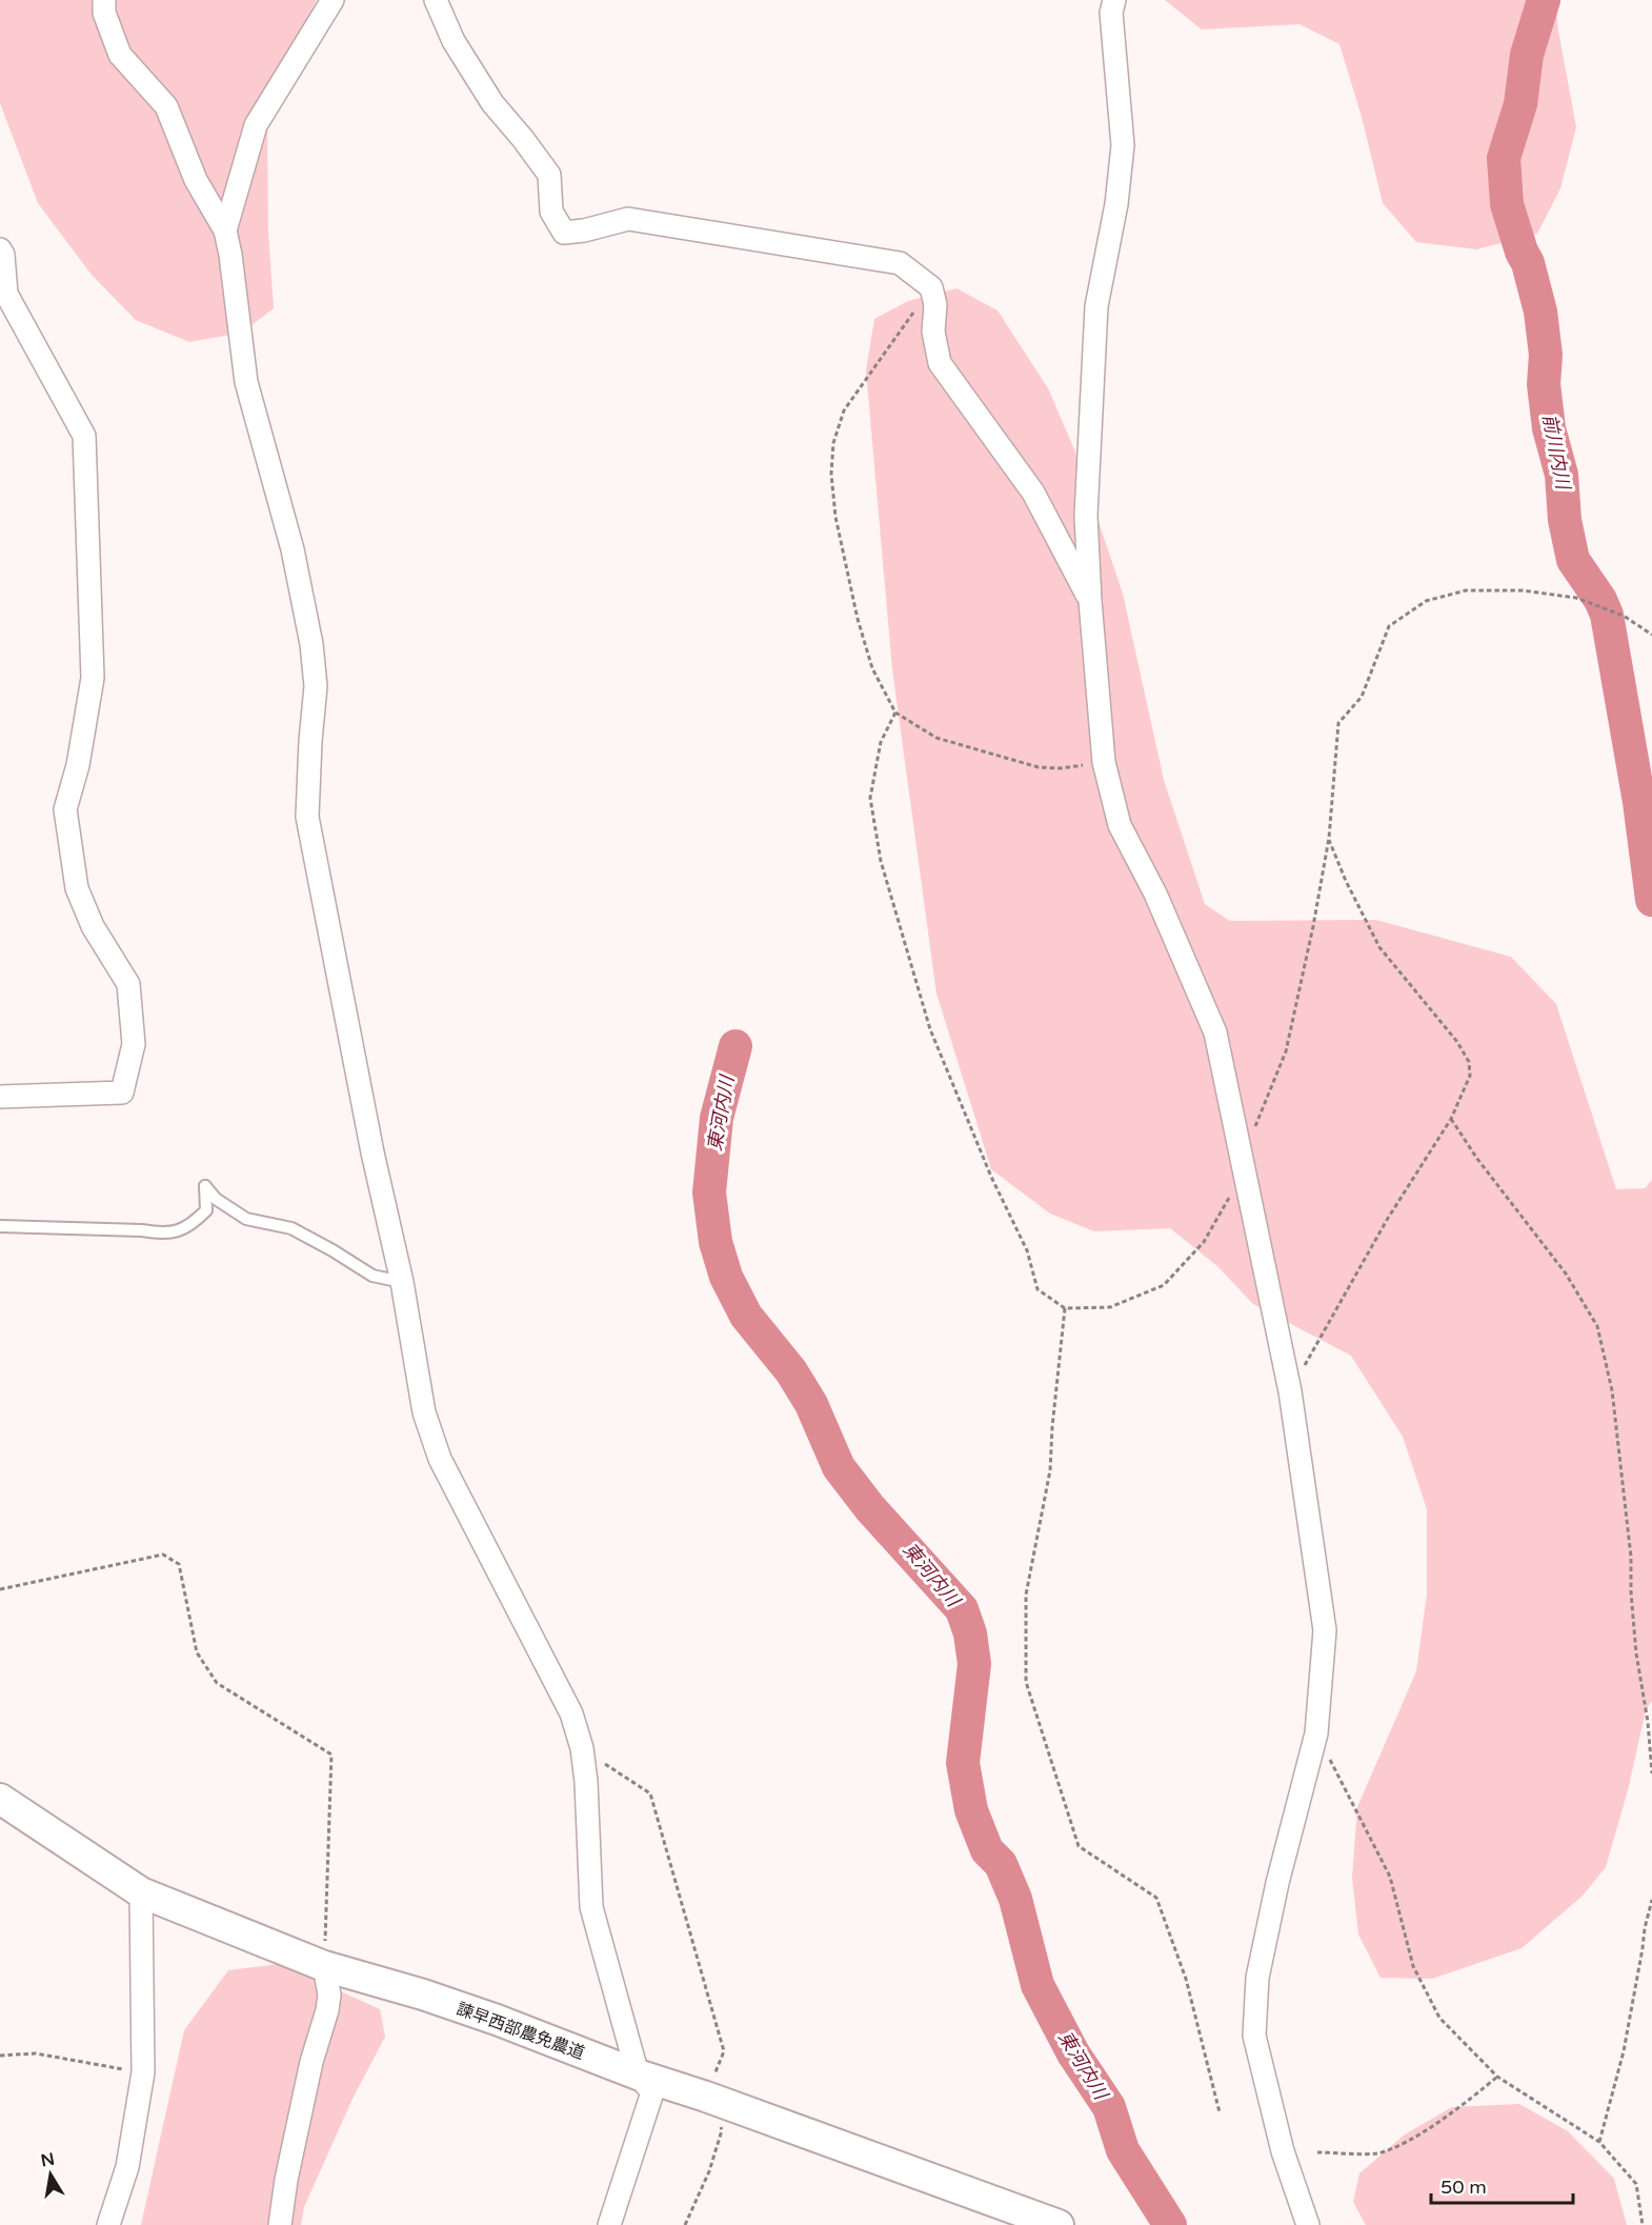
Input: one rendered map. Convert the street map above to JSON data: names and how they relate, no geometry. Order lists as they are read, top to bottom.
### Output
{
  "streets": {
    "street": ["諫早西部農免農道"]
  },
  "water": ["前川内川", "東河内川"],
  "scale_bar": "50 m",
  "north": "top"
}
